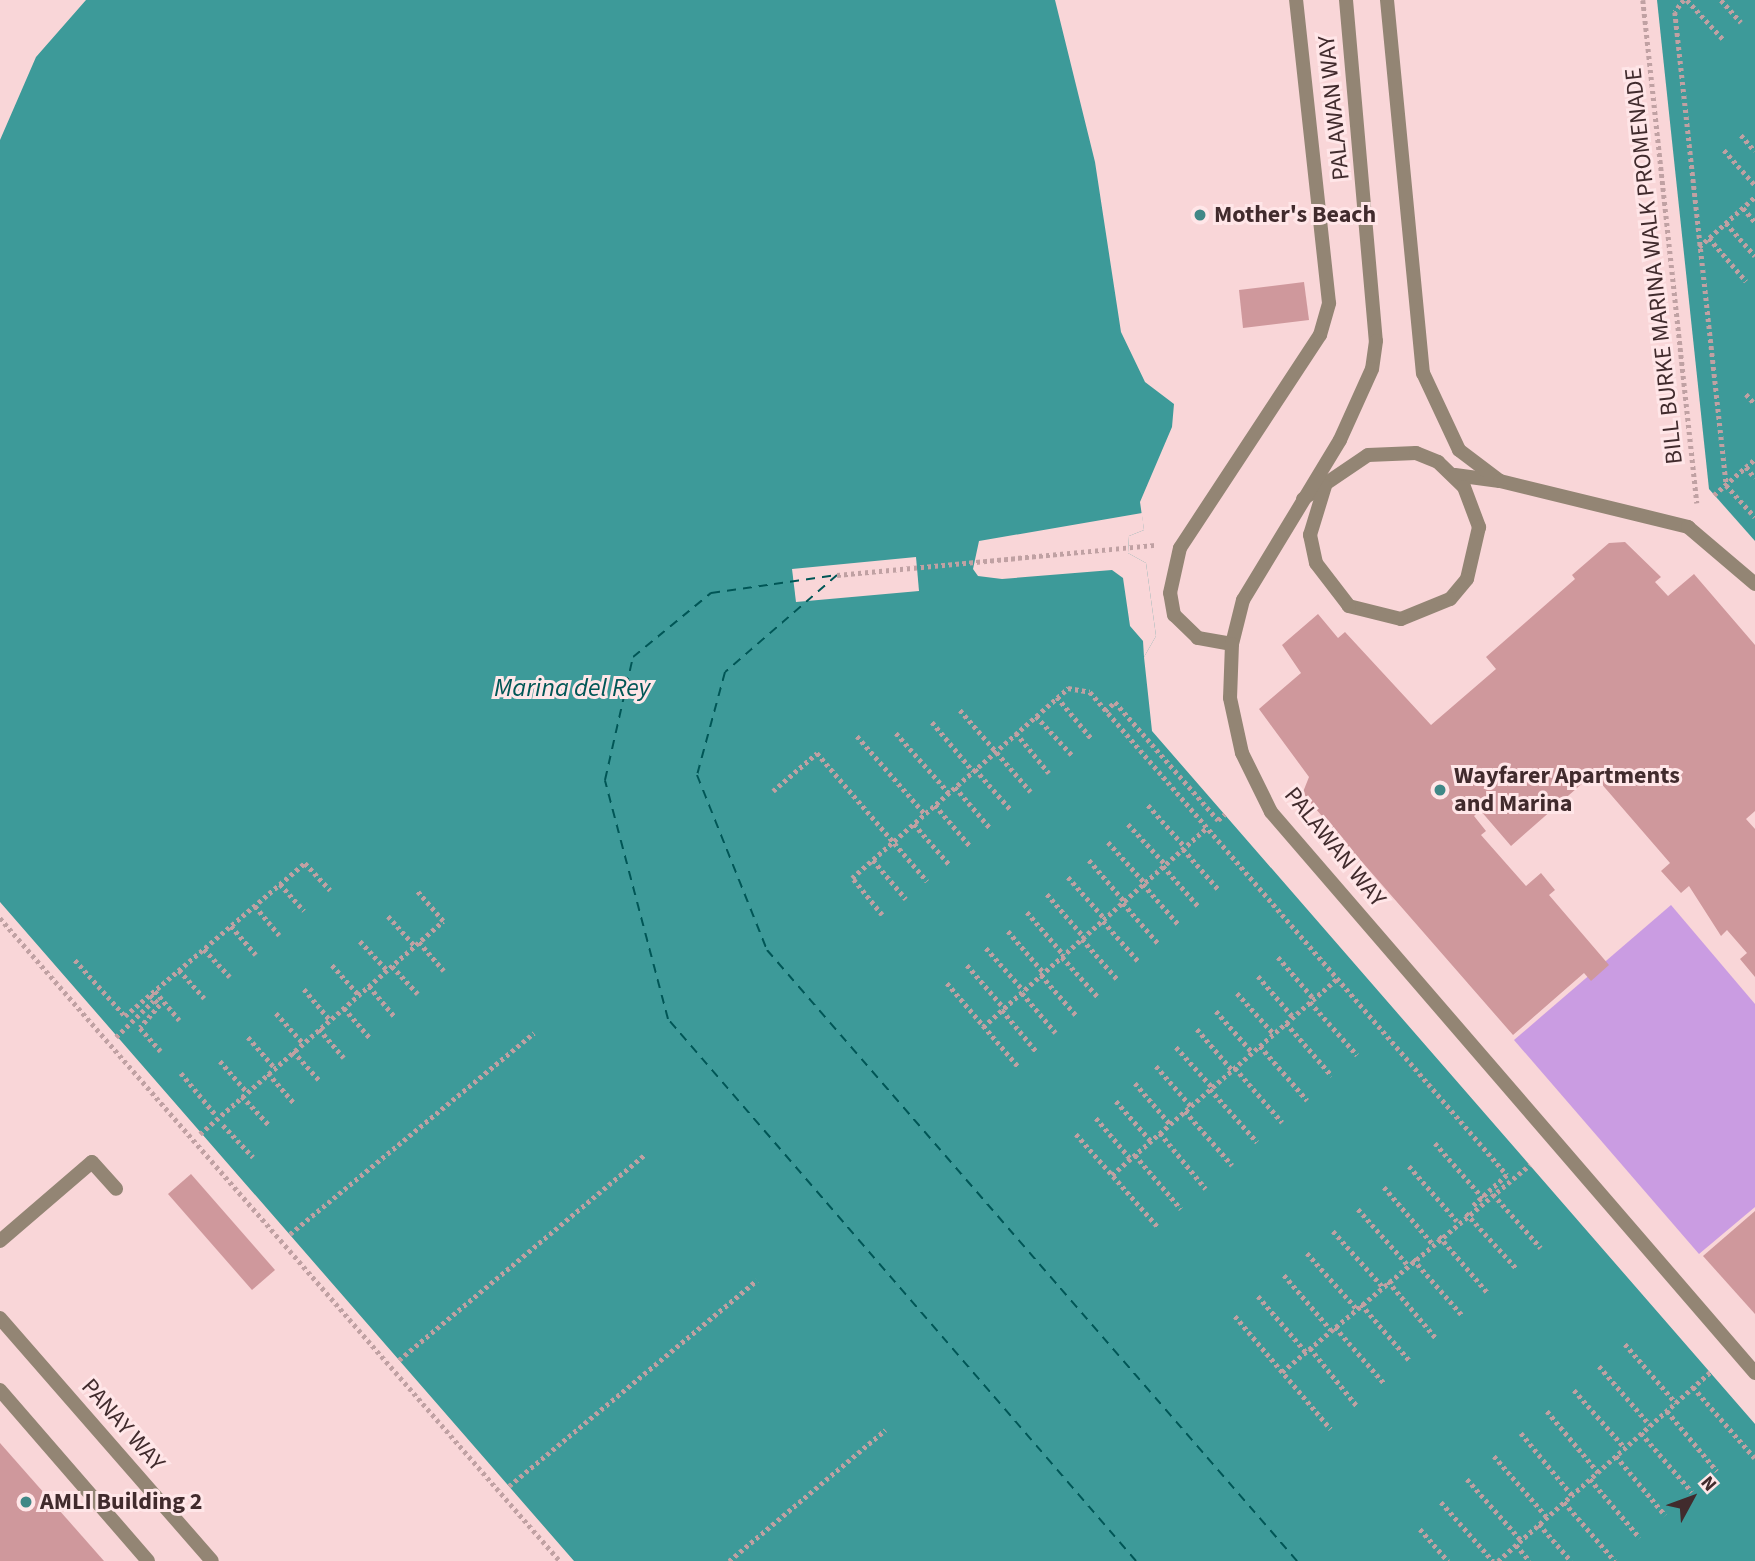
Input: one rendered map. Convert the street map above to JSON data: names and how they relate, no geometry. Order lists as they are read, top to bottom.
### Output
{
  "streets": {
    "street": ["PALAWAN WAY", "PANAY WAY"],
    "path": ["BILL BURKE MARINA WALK PROMENADE"]
  },
  "water": ["Marina del Rey"],
  "places": ["Mother's Beach", "Wayfarer Apartments and Marina", "AMLI Building 2"],
  "north": "top right"
}
